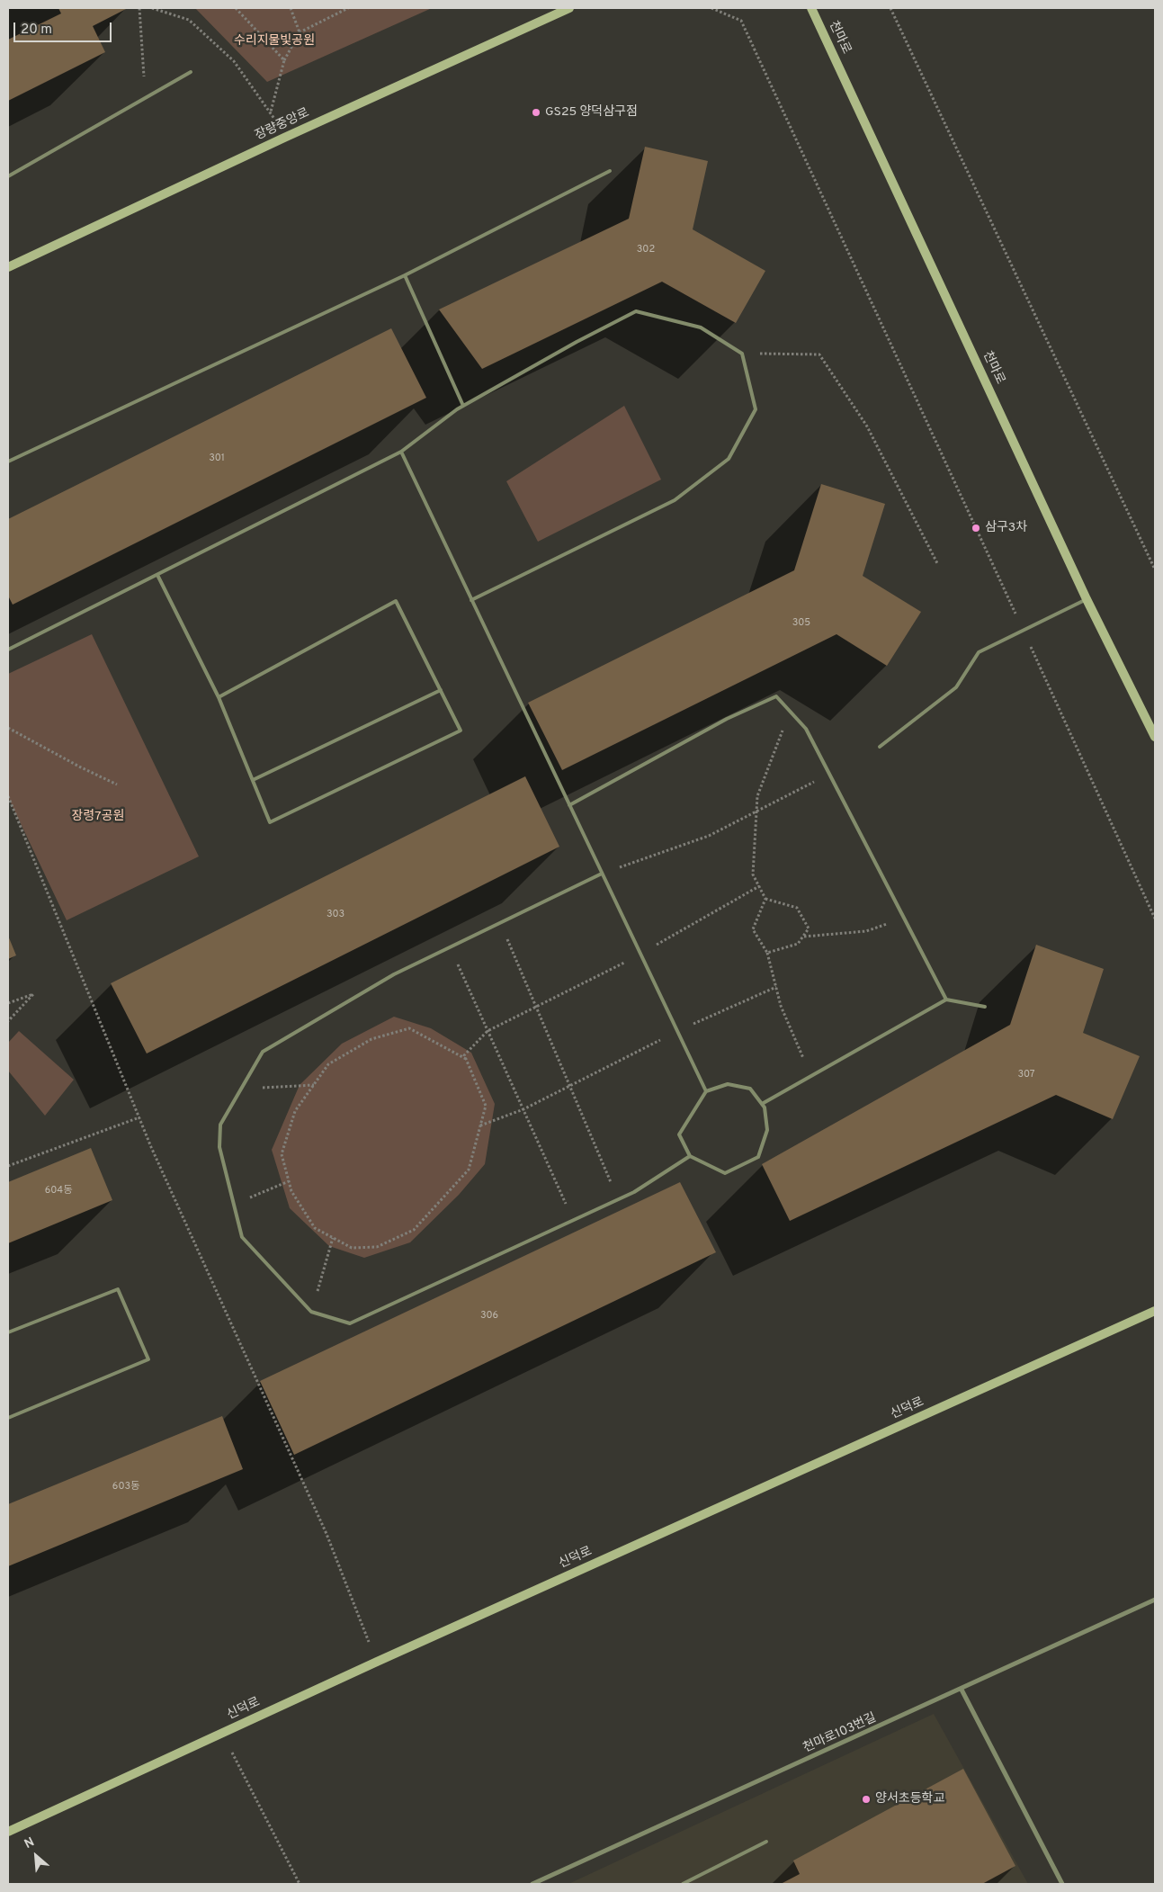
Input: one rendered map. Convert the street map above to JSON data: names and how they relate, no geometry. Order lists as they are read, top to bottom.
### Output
{
  "streets": {
    "street": [
      "천마로",
      "장량중앙로",
      "신덕로",
      "천마로103번길"
    ]
  },
  "parks": ["수리지물빛공원", "장령7공원"],
  "places": ["GS25 양덕삼구점", "삼구3차", "양서초등학교"],
  "house_numbers": [
    "302",
    "301",
    "305",
    "303",
    "307",
    "604동",
    "306",
    "603동"
  ],
  "scale_bar": "20 m",
  "north": "top left"
}
